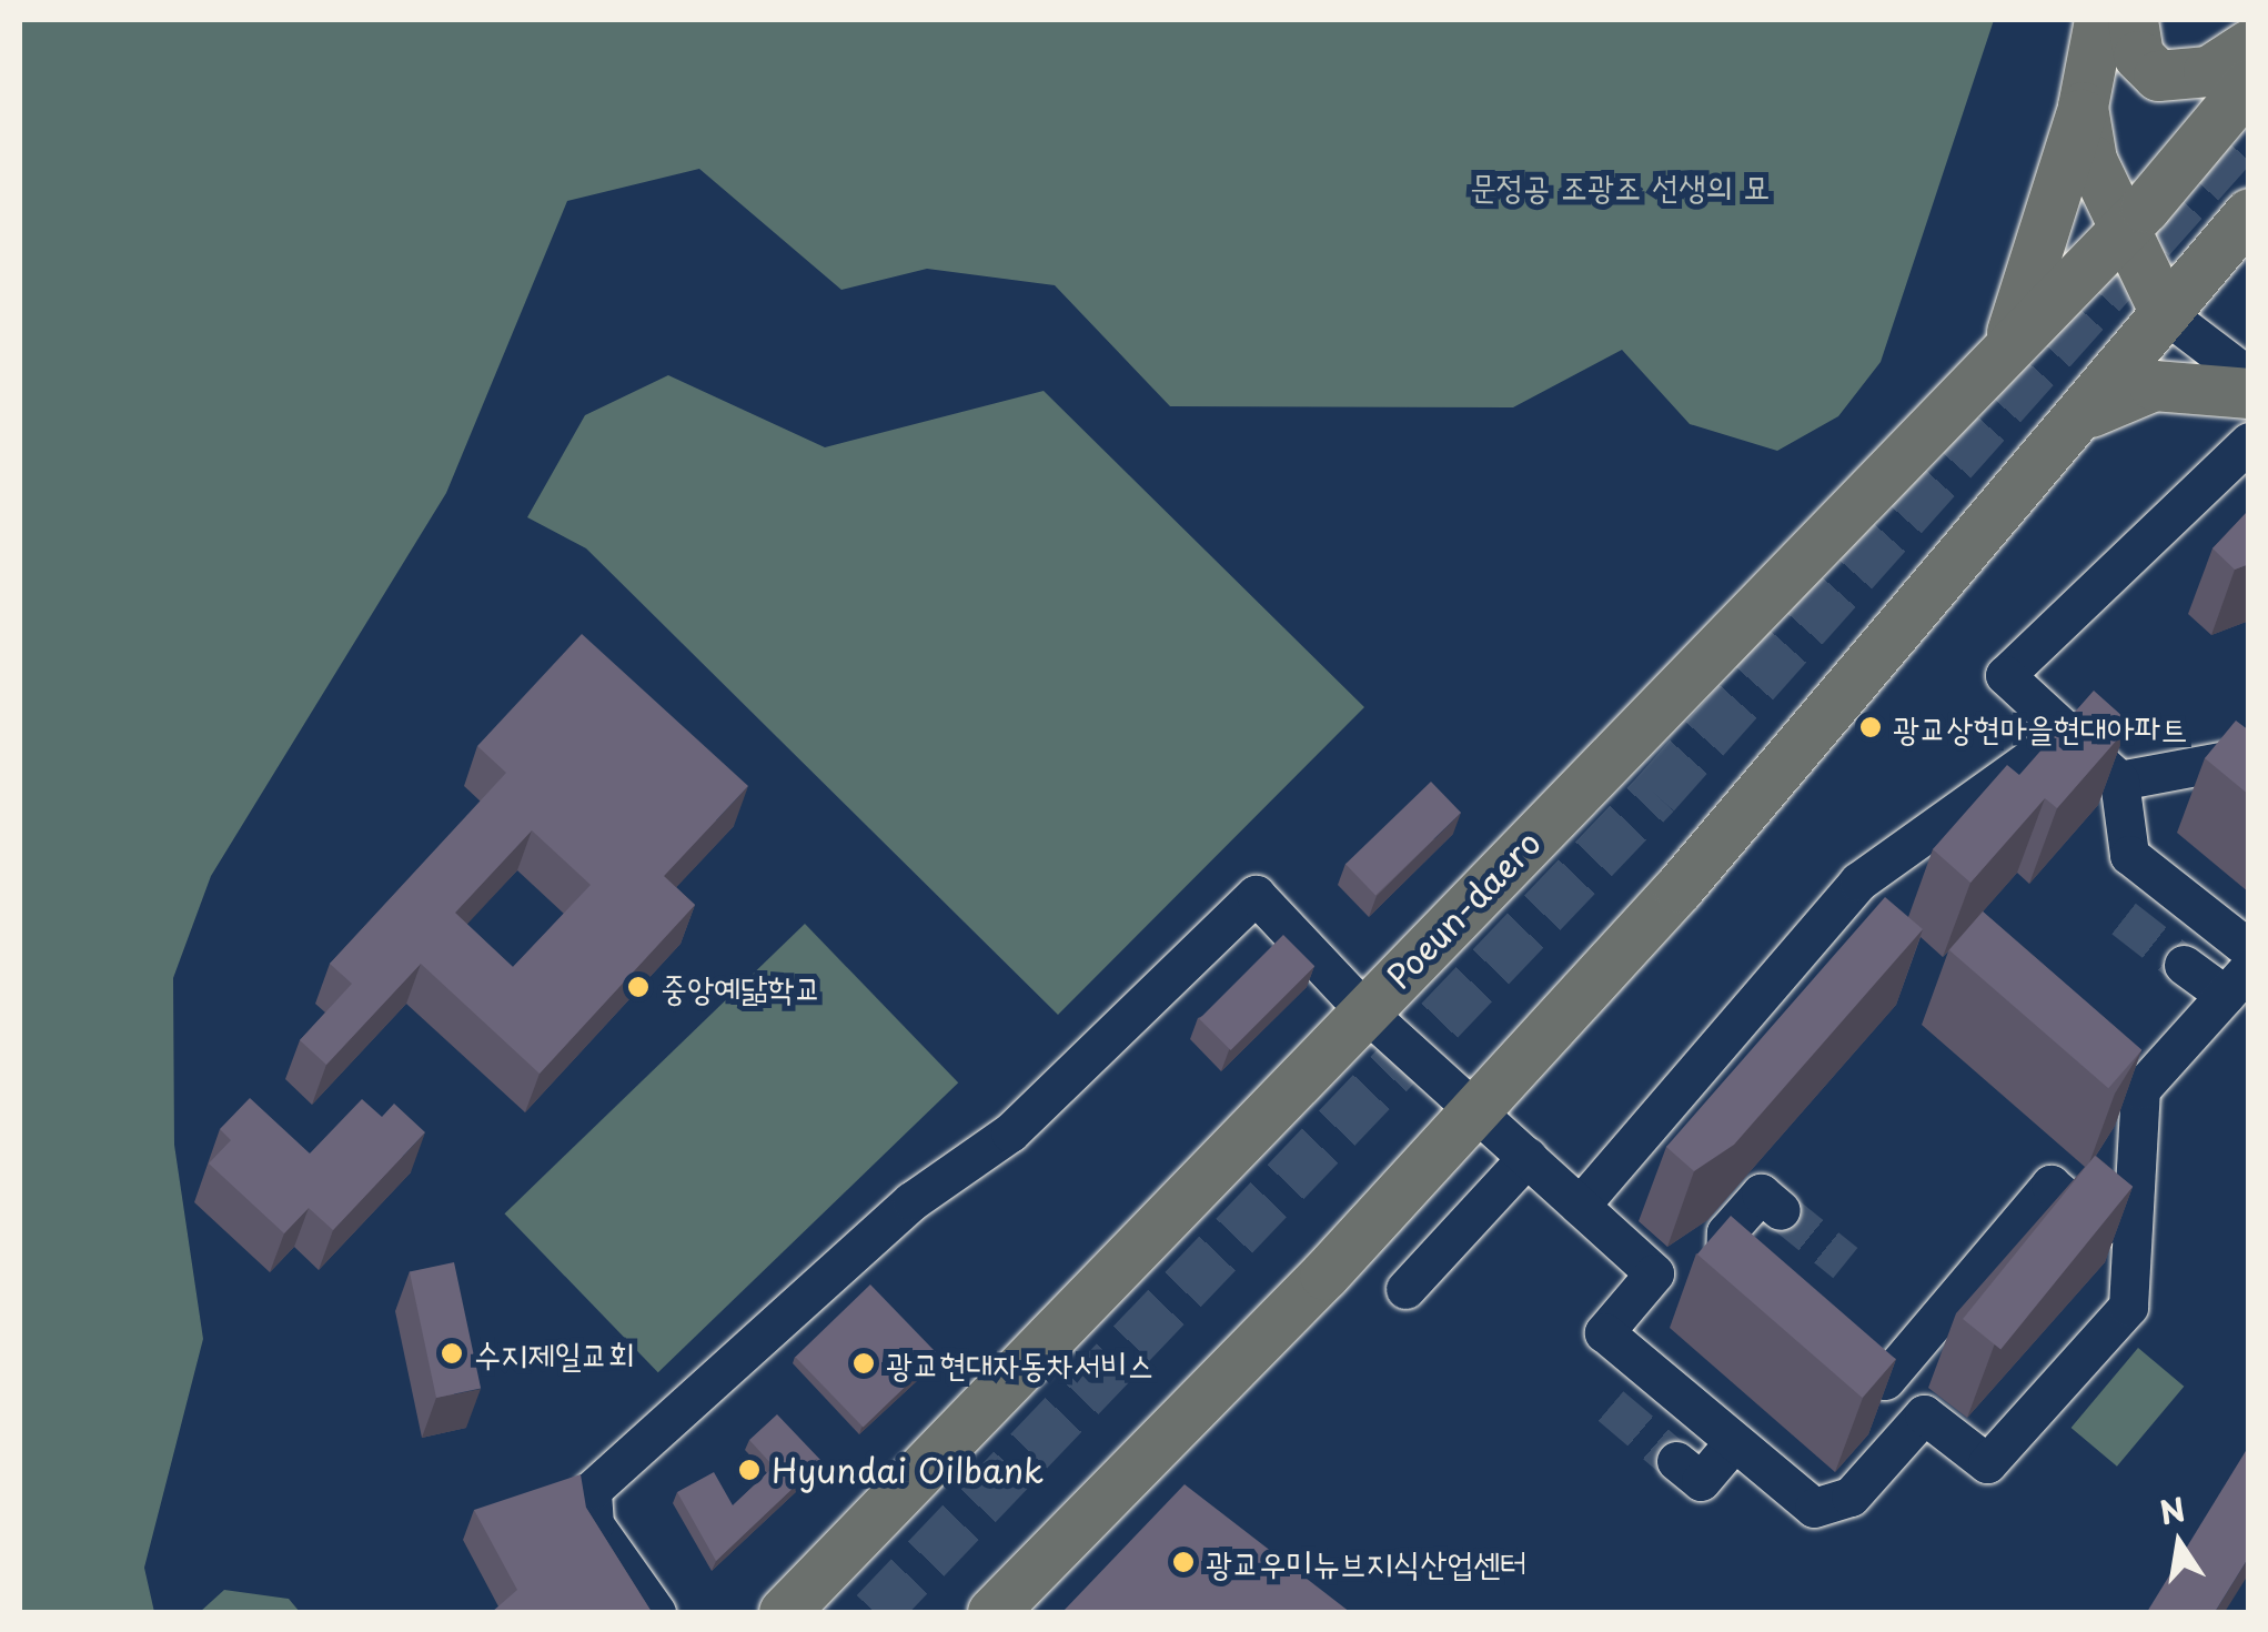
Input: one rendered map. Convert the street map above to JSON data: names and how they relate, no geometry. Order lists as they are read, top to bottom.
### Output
{
  "streets": {
    "main road": ["Poeun-daero"]
  },
  "parks": ["문정공 조광조 선생의 묘"],
  "places": [
    "광교상현마을현대아파트",
    "중앙예닮학교",
    "수지제일교회",
    "광교현대자동차서비스",
    "Hyundai Oilbank",
    "광교우미뉴브지식산업센터"
  ],
  "north": "top"
}
